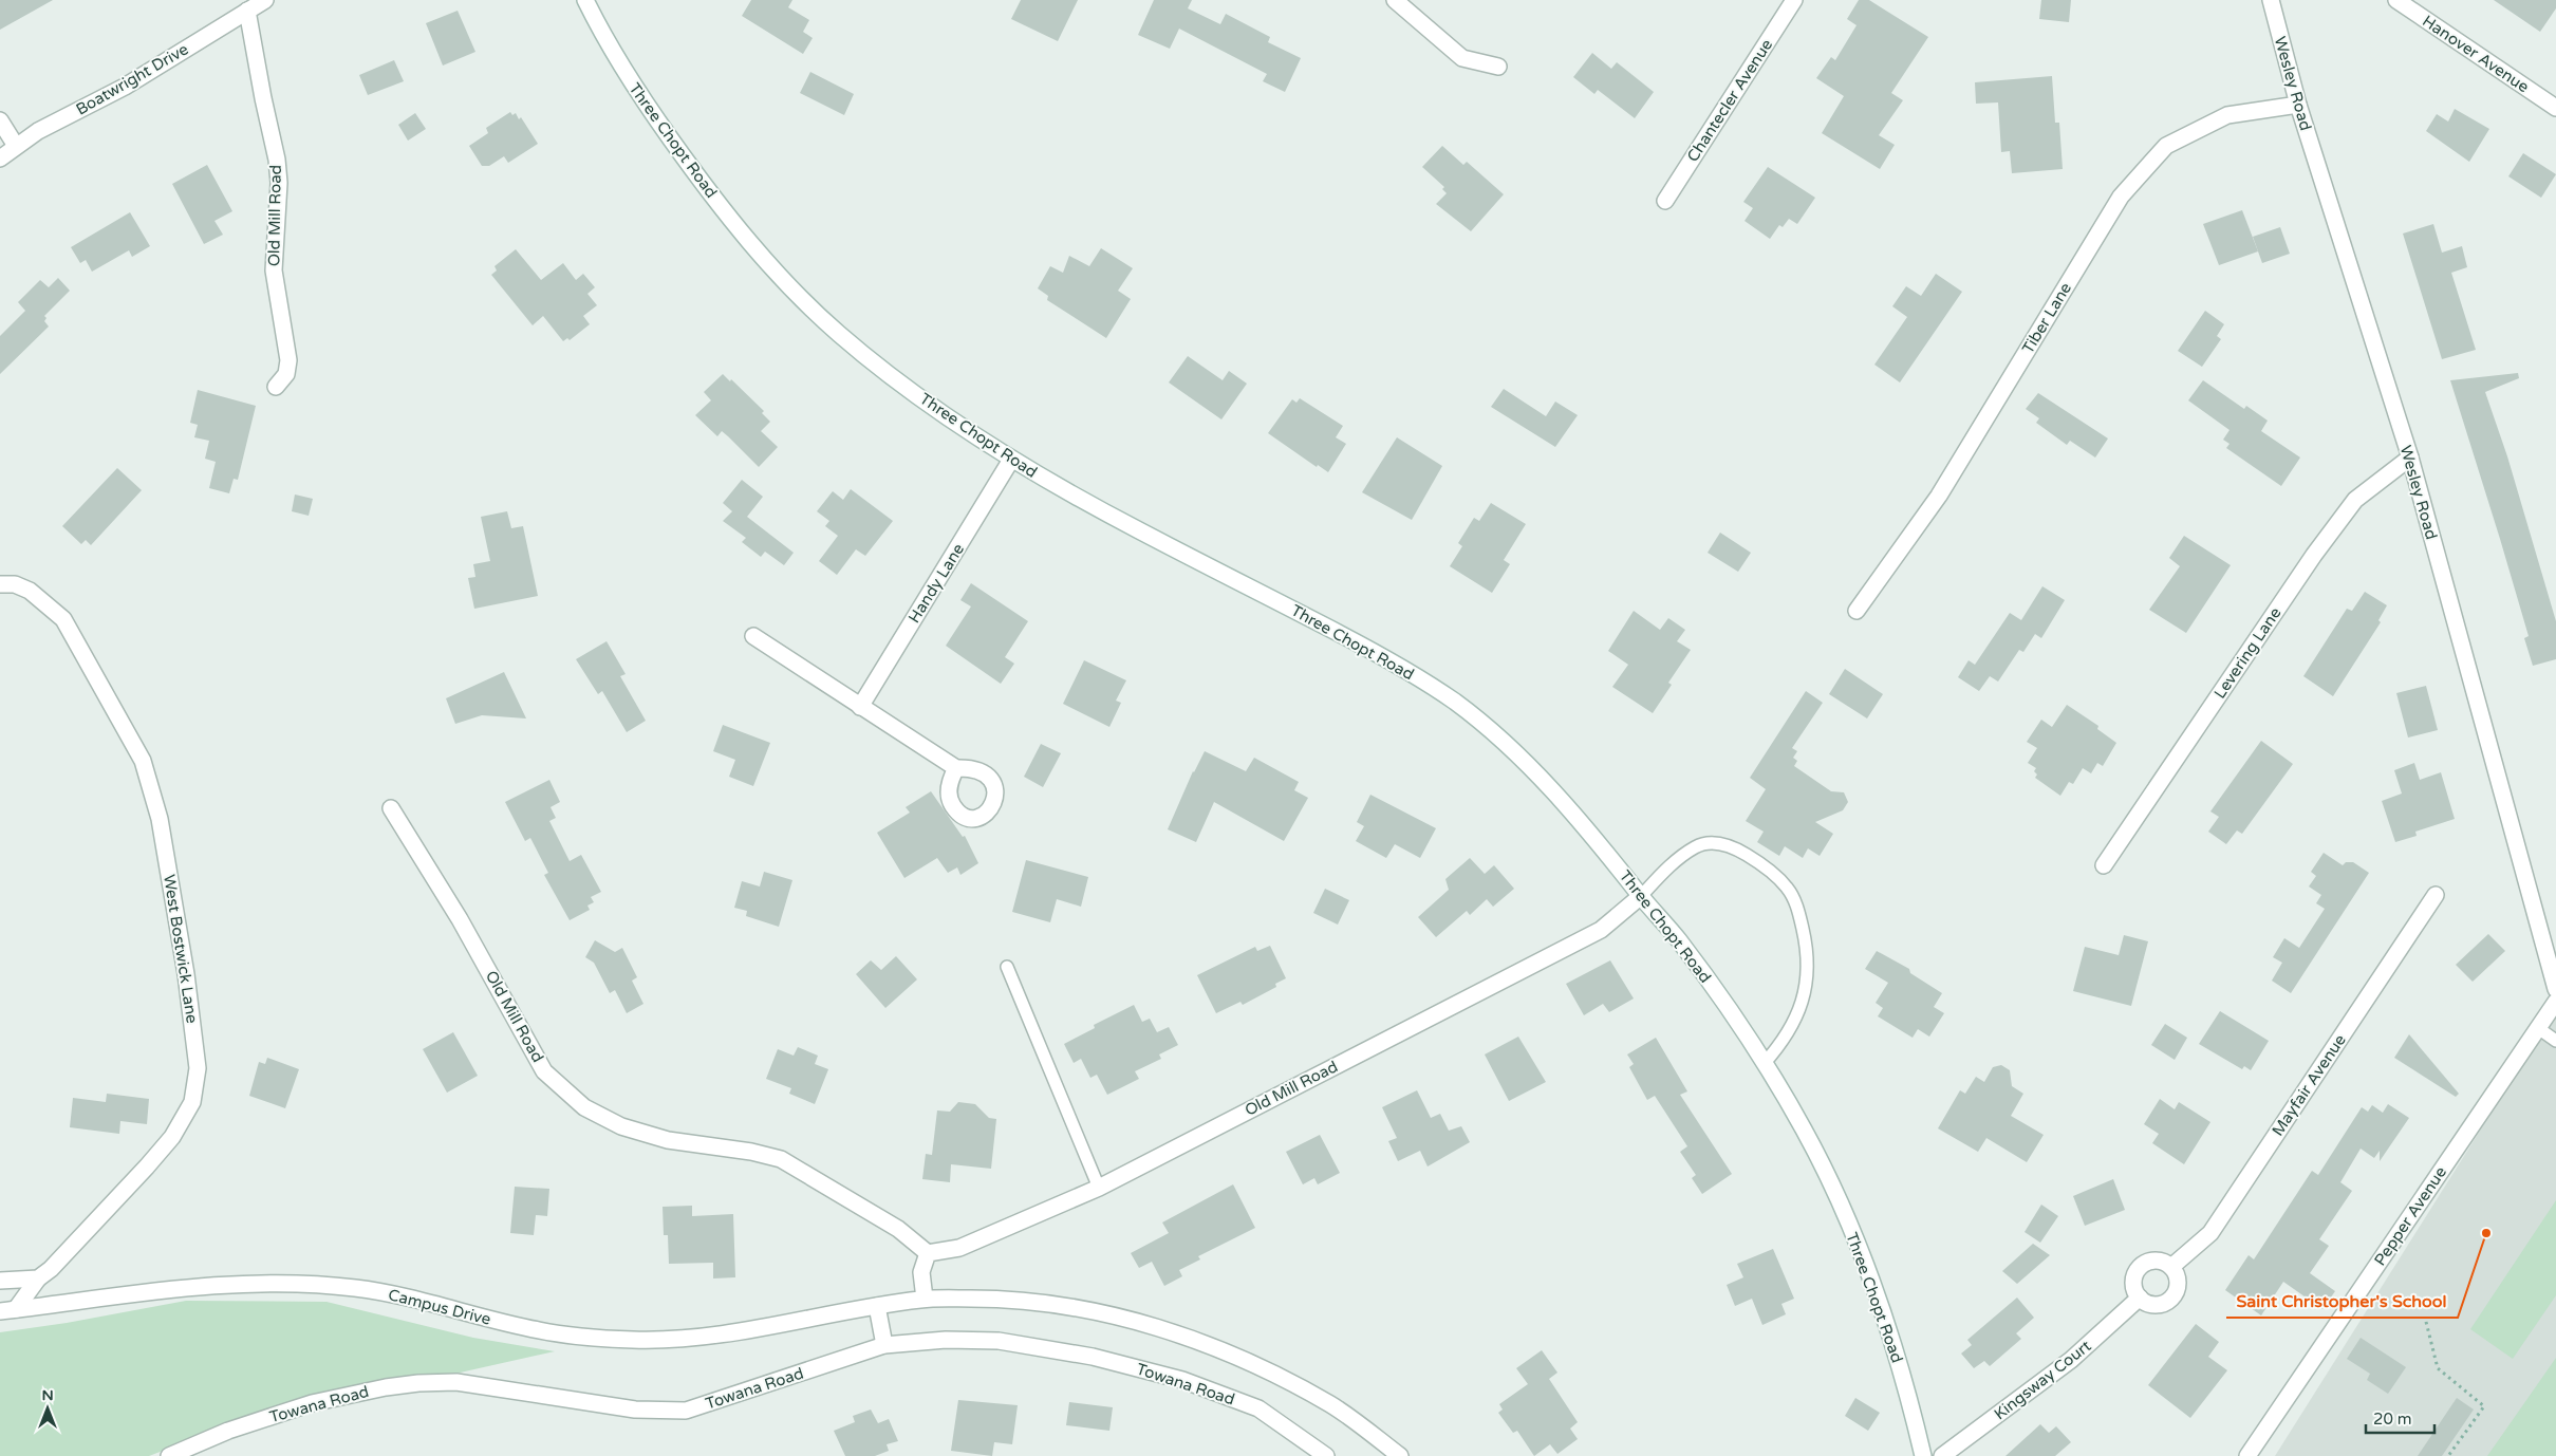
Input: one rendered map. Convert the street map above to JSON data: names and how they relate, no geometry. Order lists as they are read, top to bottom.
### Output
{
  "streets": {
    "street": [
      "Hanover Avenue",
      "Boatwright Drive",
      "Wesley Road",
      "Chantecler Avenue",
      "Three Chopt Road",
      "Old Mill Road",
      "Tiber Lane",
      "Handy Lane",
      "Levering Lane",
      "West Bostwick Lane",
      "Mayfair Avenue",
      "Pepper Avenue",
      "Campus Drive",
      "Kingsway Court",
      "Towana Road"
    ]
  },
  "crossings": [
    ["Boatwright Drive", "Old Mill Road"],
    ["Wesley Road", "Tiber Lane"],
    ["Wesley Road", "Levering Lane"],
    ["Three Chopt Road", "Old Mill Road"],
    ["Three Chopt Road", "Handy Lane"],
    ["West Bostwick Lane", "Campus Drive"],
    ["Mayfair Avenue", "Kingsway Court"]
  ],
  "places": ["Saint Christopher's School"],
  "scale_bar": "20 m",
  "north": "top"
}
